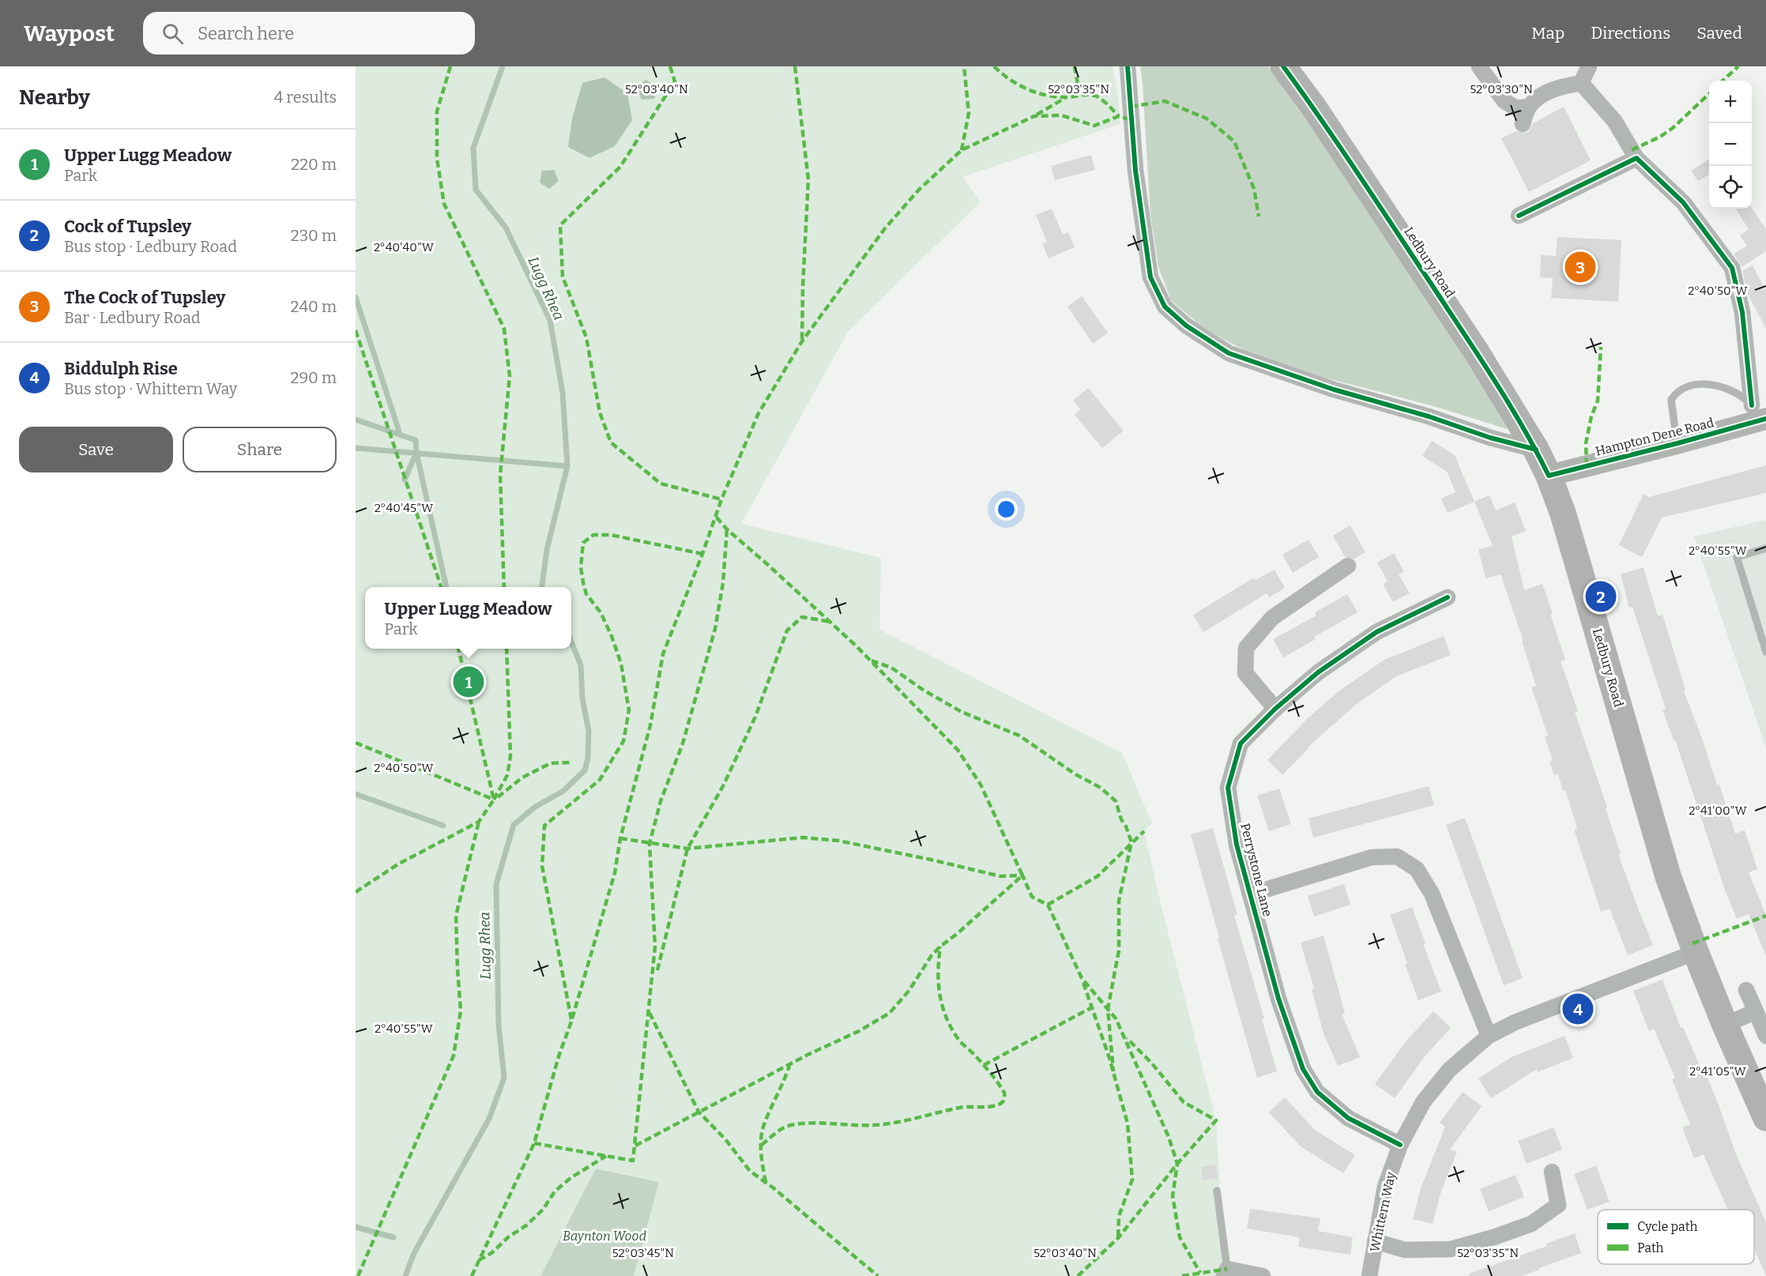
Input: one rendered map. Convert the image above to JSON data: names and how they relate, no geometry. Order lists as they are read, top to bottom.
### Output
{
  "streets": {
    "highway": ["Ledbury Road"],
    "street": ["Hampton Dene Road", "Perrystone Lane", "Whittern Way"]
  },
  "crossings": [
    ["Ledbury Road", "Hampton Dene Road"],
    ["Ledbury Road", "Whittern Way"],
    ["Perrystone Lane", "Whittern Way"]
  ],
  "water": ["Lugg Rhea"],
  "parks": ["Baynton Wood"],
  "legend": ["Cycle path", "Path"],
  "page": {
    "header": "Waypost",
    "search": "Search here",
    "nav": ["Map", "Directions", "Saved"],
    "heading": ["Nearby", "4 results"],
    "map_buttons": ["+", "−"],
    "list": [
      {
        "mark": "1",
        "name": "Upper Lugg Meadow",
        "note": "Park",
        "value": "220 m"
      },
      {
        "mark": "2",
        "name": "Cock of Tupsley",
        "note": "Bus stop · Ledbury Road",
        "value": "230 m"
      },
      {
        "mark": "3",
        "name": "The Cock of Tupsley",
        "note": "Bar · Ledbury Road",
        "value": "240 m"
      },
      {
        "mark": "4",
        "name": "Biddulph Rise",
        "note": "Bus stop · Whittern Way",
        "value": "290 m"
      }
    ],
    "pins": [
      "3",
      "2",
      "1",
      "4"
    ],
    "buttons": ["Save", "Share"],
    "popup": ["Upper Lugg Meadow", "Park"]
  },
  "coordinates": [
    "52°03'40\"N",
    "52°03'35\"N",
    "52°03'30\"N",
    "2°40'40\"W",
    "2°40'50\"W",
    "2°40'45\"W",
    "2°40'55\"W",
    "2°41'00\"W",
    "2°41'05\"W",
    "52°03'45\"N"
  ]
}
